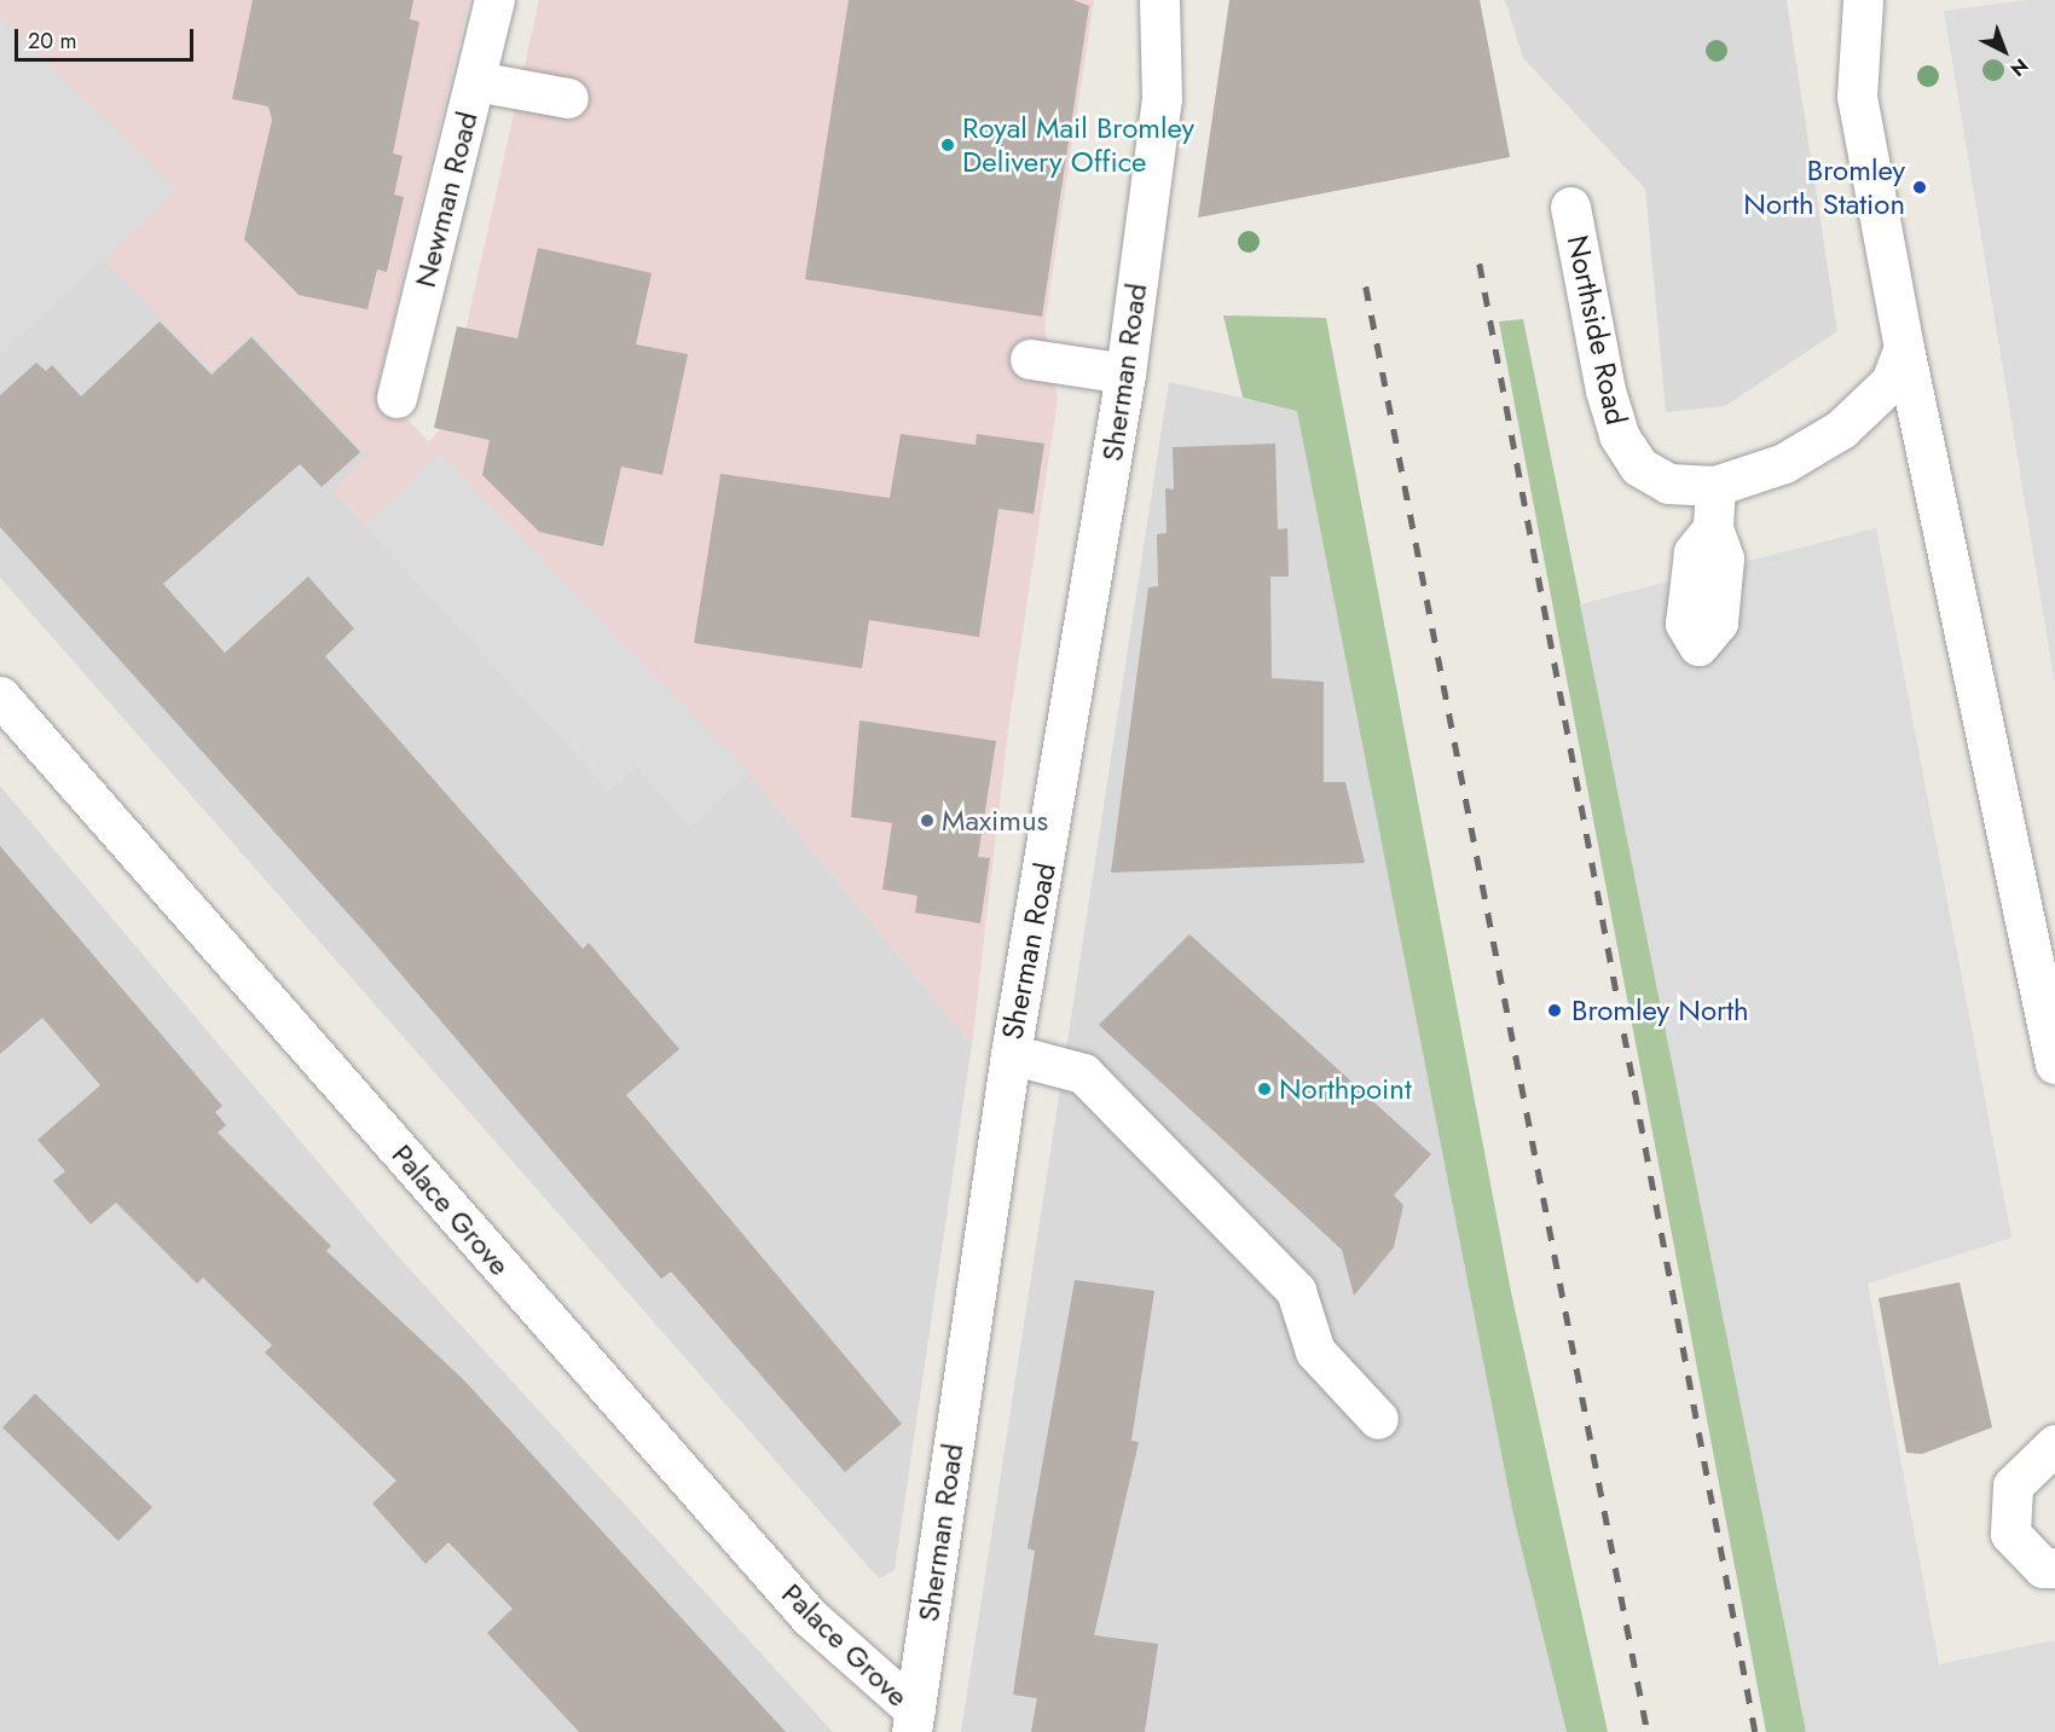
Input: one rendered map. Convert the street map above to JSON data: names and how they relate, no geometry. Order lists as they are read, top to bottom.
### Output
{
  "streets": {
    "street": [
      "Newman Road",
      "Northside Road",
      "Sherman Road",
      "Palace Grove"
    ]
  },
  "crossings": [
    ["Sherman Road", "Palace Grove"]
  ],
  "places": [
    "Royal Mail Bromley Delivery Office",
    "Bromley North Station",
    "Maximus",
    "Bromley North",
    "Northpoint"
  ],
  "scale_bar": "20 m",
  "north": "bottom right"
}
